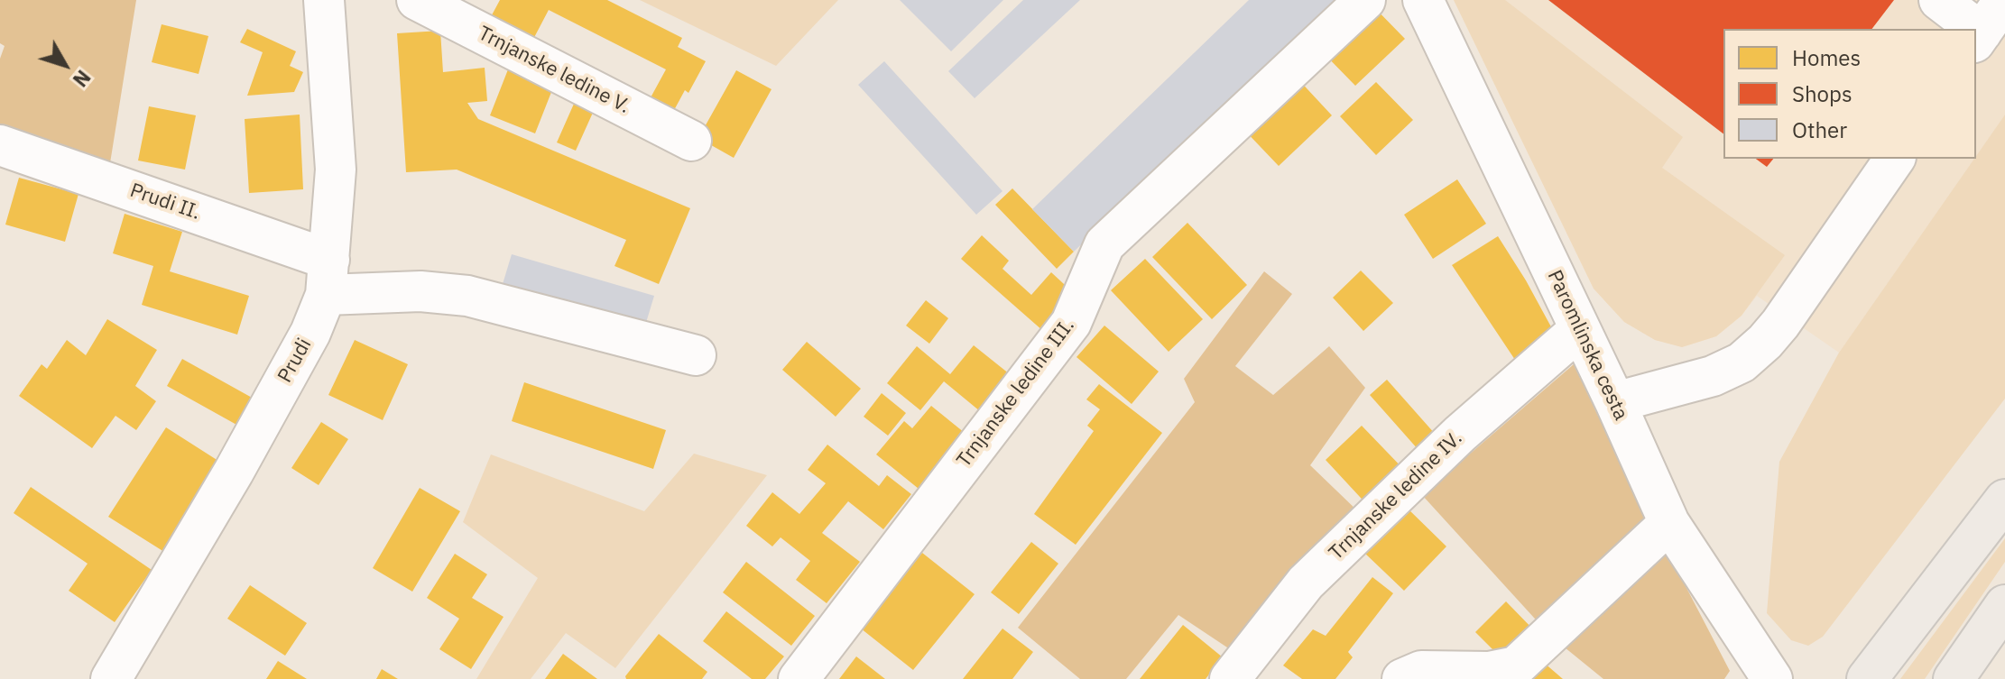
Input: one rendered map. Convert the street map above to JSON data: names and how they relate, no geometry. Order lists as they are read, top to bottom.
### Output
{
  "streets": {
    "street": [
      "Trnjanske ledine V.",
      "Prudi II.",
      "Paromlinska cesta",
      "Prudi",
      "Trnjanske ledine III.",
      "Trnjanske ledine IV."
    ]
  },
  "crossings": [
    ["Prudi II.", "Prudi"],
    ["Paromlinska cesta", "Trnjanske ledine IV."]
  ],
  "legend": ["Homes", "Shops", "Other"],
  "north": "bottom right"
}
